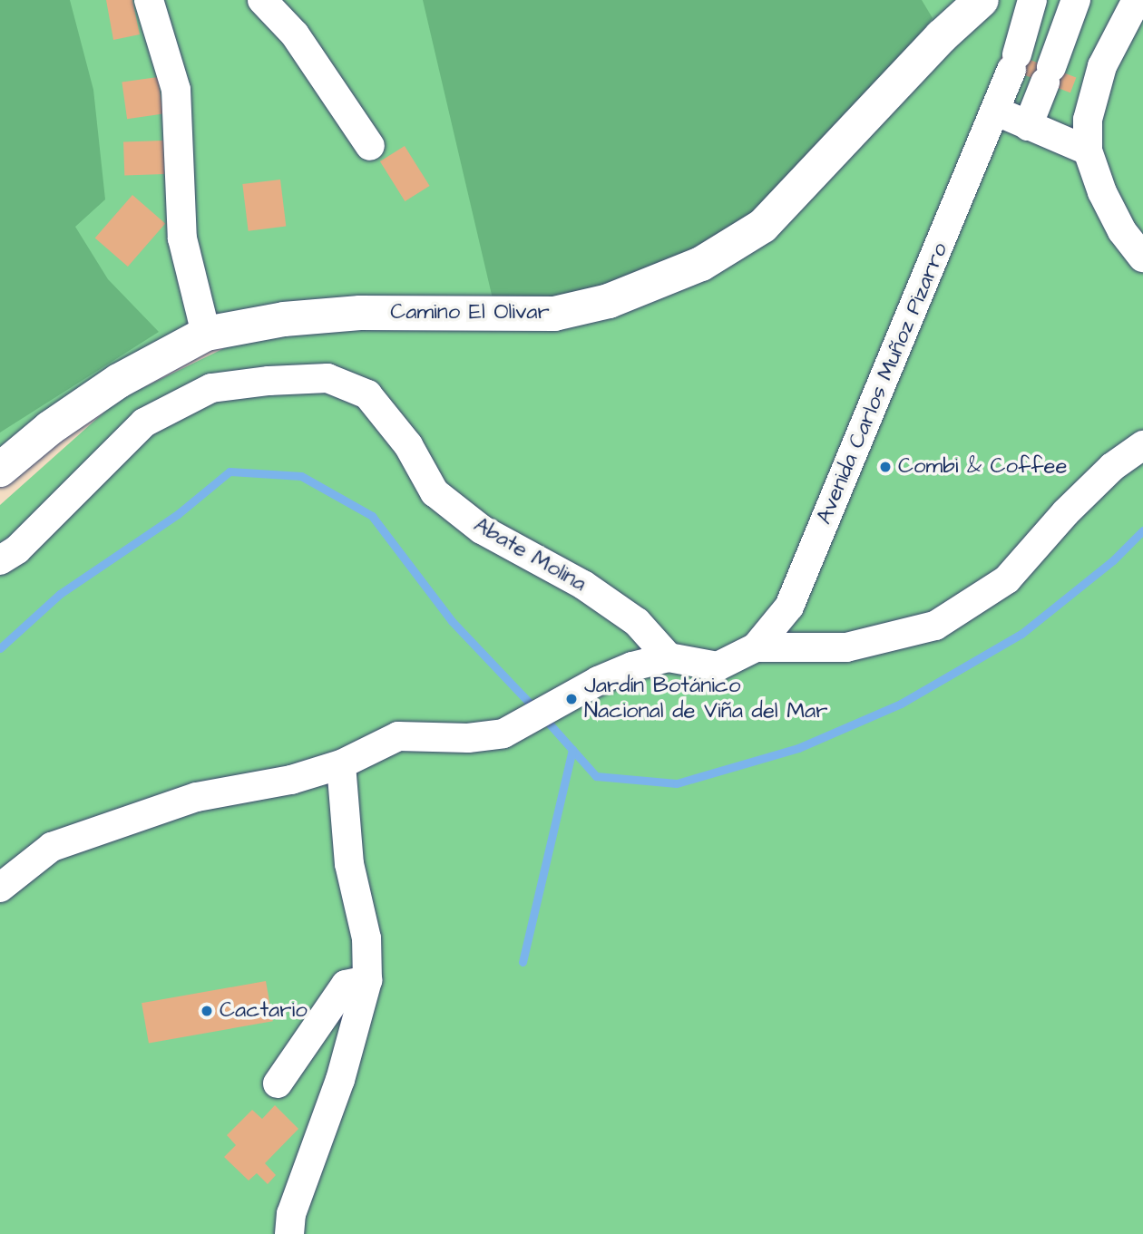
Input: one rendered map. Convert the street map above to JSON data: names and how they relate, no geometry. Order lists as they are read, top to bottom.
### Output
{
  "streets": {
    "main road": ["Camino El Olivar"],
    "lane": ["Avenida Carlos Muñoz Pizarro", "Abate Molina"]
  },
  "places": ["Combi & Coffee", "Jardín Botánico Nacional de Viña del Mar", "Cactario"]
}
